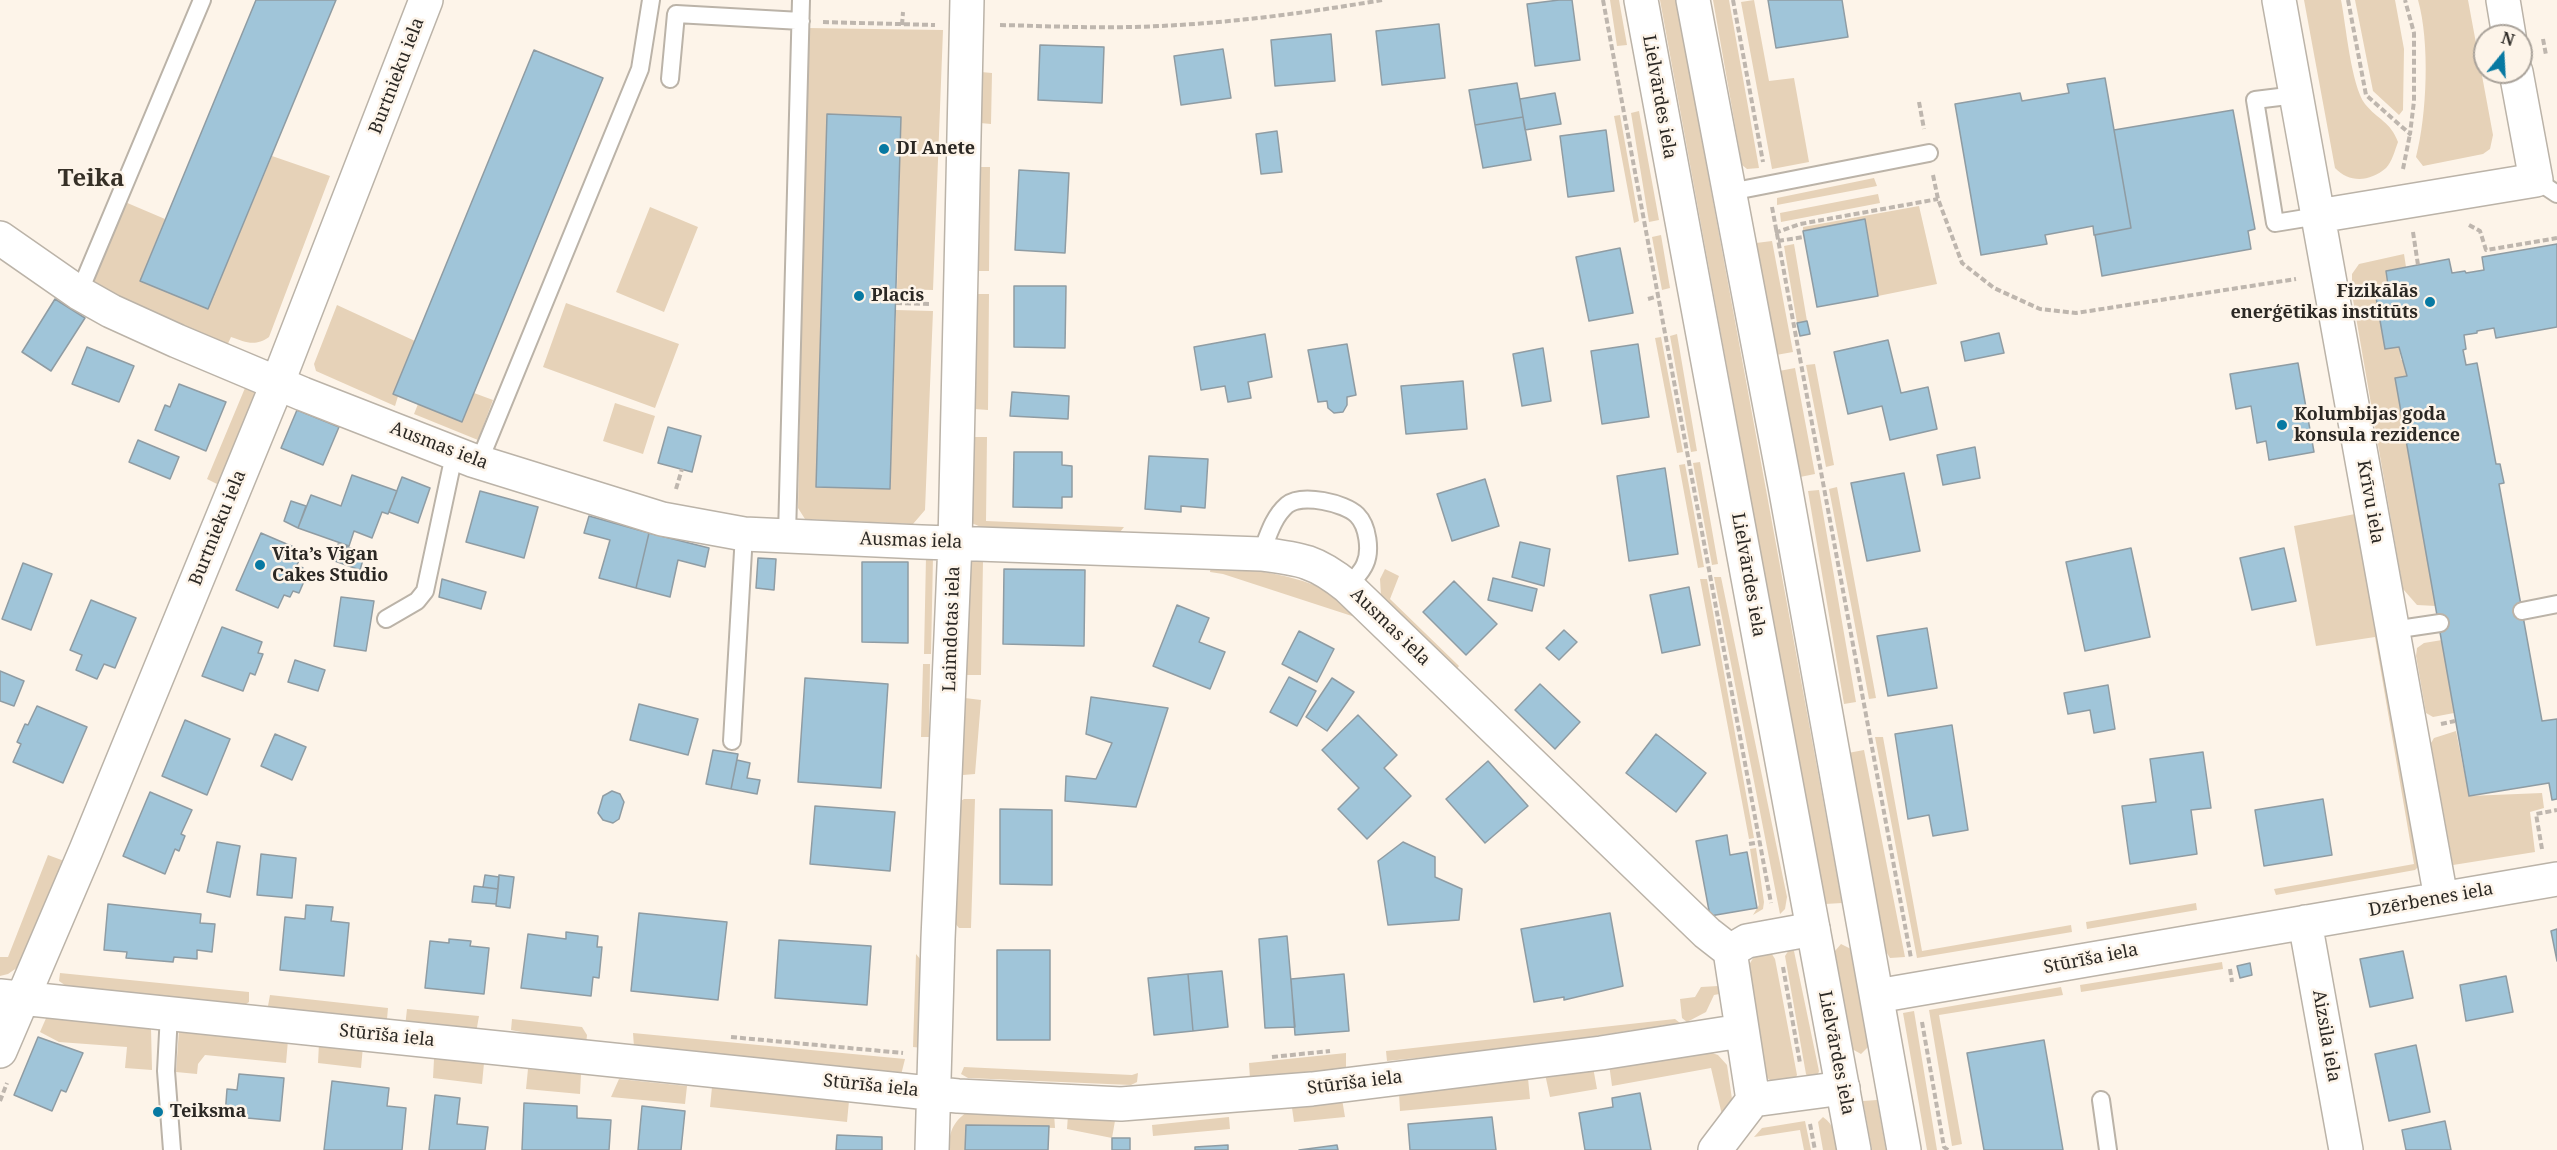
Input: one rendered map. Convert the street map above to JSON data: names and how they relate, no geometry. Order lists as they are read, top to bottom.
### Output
{
  "streets": {
    "street": [
      "Burtnieku iela",
      "Lielvārdes iela",
      "Ausmas iela",
      "Krīvu iela",
      "Laimdotas iela",
      "Dzērbenes iela",
      "Stūrīša iela",
      "Aizsila iela"
    ]
  },
  "crossings": [
    ["Burtnieku iela", "Ausmas iela"],
    ["Burtnieku iela", "Stūrīša iela"],
    ["Ausmas iela", "Laimdotas iela"],
    ["Krīvu iela", "Dzērbenes iela"],
    ["Laimdotas iela", "Stūrīša iela"],
    ["Dzērbenes iela", "Stūrīša iela"],
    ["Dzērbenes iela", "Aizsila iela"],
    ["Stūrīša iela", "Aizsila iela"]
  ],
  "districts": ["Teika"],
  "places": [
    "DI Anete",
    "Placis",
    "Fizikālās enerģētikas institūts",
    "Kolumbijas goda konsula rezidence",
    "Vita’s Vigan Cakes Studio",
    "Teiksma"
  ],
  "north": "top"
}
